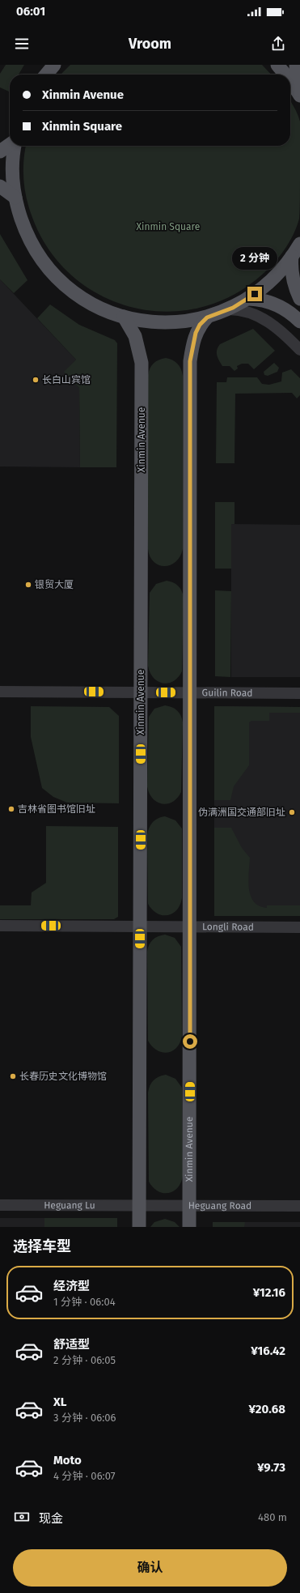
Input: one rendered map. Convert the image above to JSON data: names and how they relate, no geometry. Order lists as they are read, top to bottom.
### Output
{
  "streets": {
    "main road": ["Xinmin Avenue"],
    "street": [
      "Guilin Road",
      "Longli Road",
      "Heguang Lu",
      "Heguang Road"
    ]
  },
  "crossings": [
    ["Xinmin Avenue", "Guilin Road"],
    ["Xinmin Avenue", "Longli Road"],
    ["Xinmin Avenue", "Heguang Lu"],
    ["Xinmin Avenue", "Heguang Road"],
    ["Heguang Lu", "Heguang Road"]
  ],
  "parks": ["Xinmin Square"],
  "places": [
    "长白山宾馆",
    "银贸大厦",
    "吉林省图书馆旧址",
    "伪满洲国交通部旧址",
    "长春历史文化博物馆"
  ],
  "page": {
    "status": "06:01",
    "header": "Vroom",
    "banner": ["Xinmin Avenue", "Xinmin Square"],
    "bubble": "2 分钟",
    "heading": "选择车型",
    "list": [
      {
        "name": "经济型",
        "note": "1 分钟 · 06:04",
        "value": "¥12.16"
      },
      {
        "name": "舒适型",
        "note": "2 分钟 · 06:05",
        "value": "¥16.42"
      },
      {
        "name": "XL",
        "note": "3 分钟 · 06:06",
        "value": "¥20.68"
      },
      {
        "name": "Moto",
        "note": "4 分钟 · 06:07",
        "value": "¥9.73"
      }
    ],
    "pay": ["现金", "480 m"],
    "buttons": "确认"
  }
}
